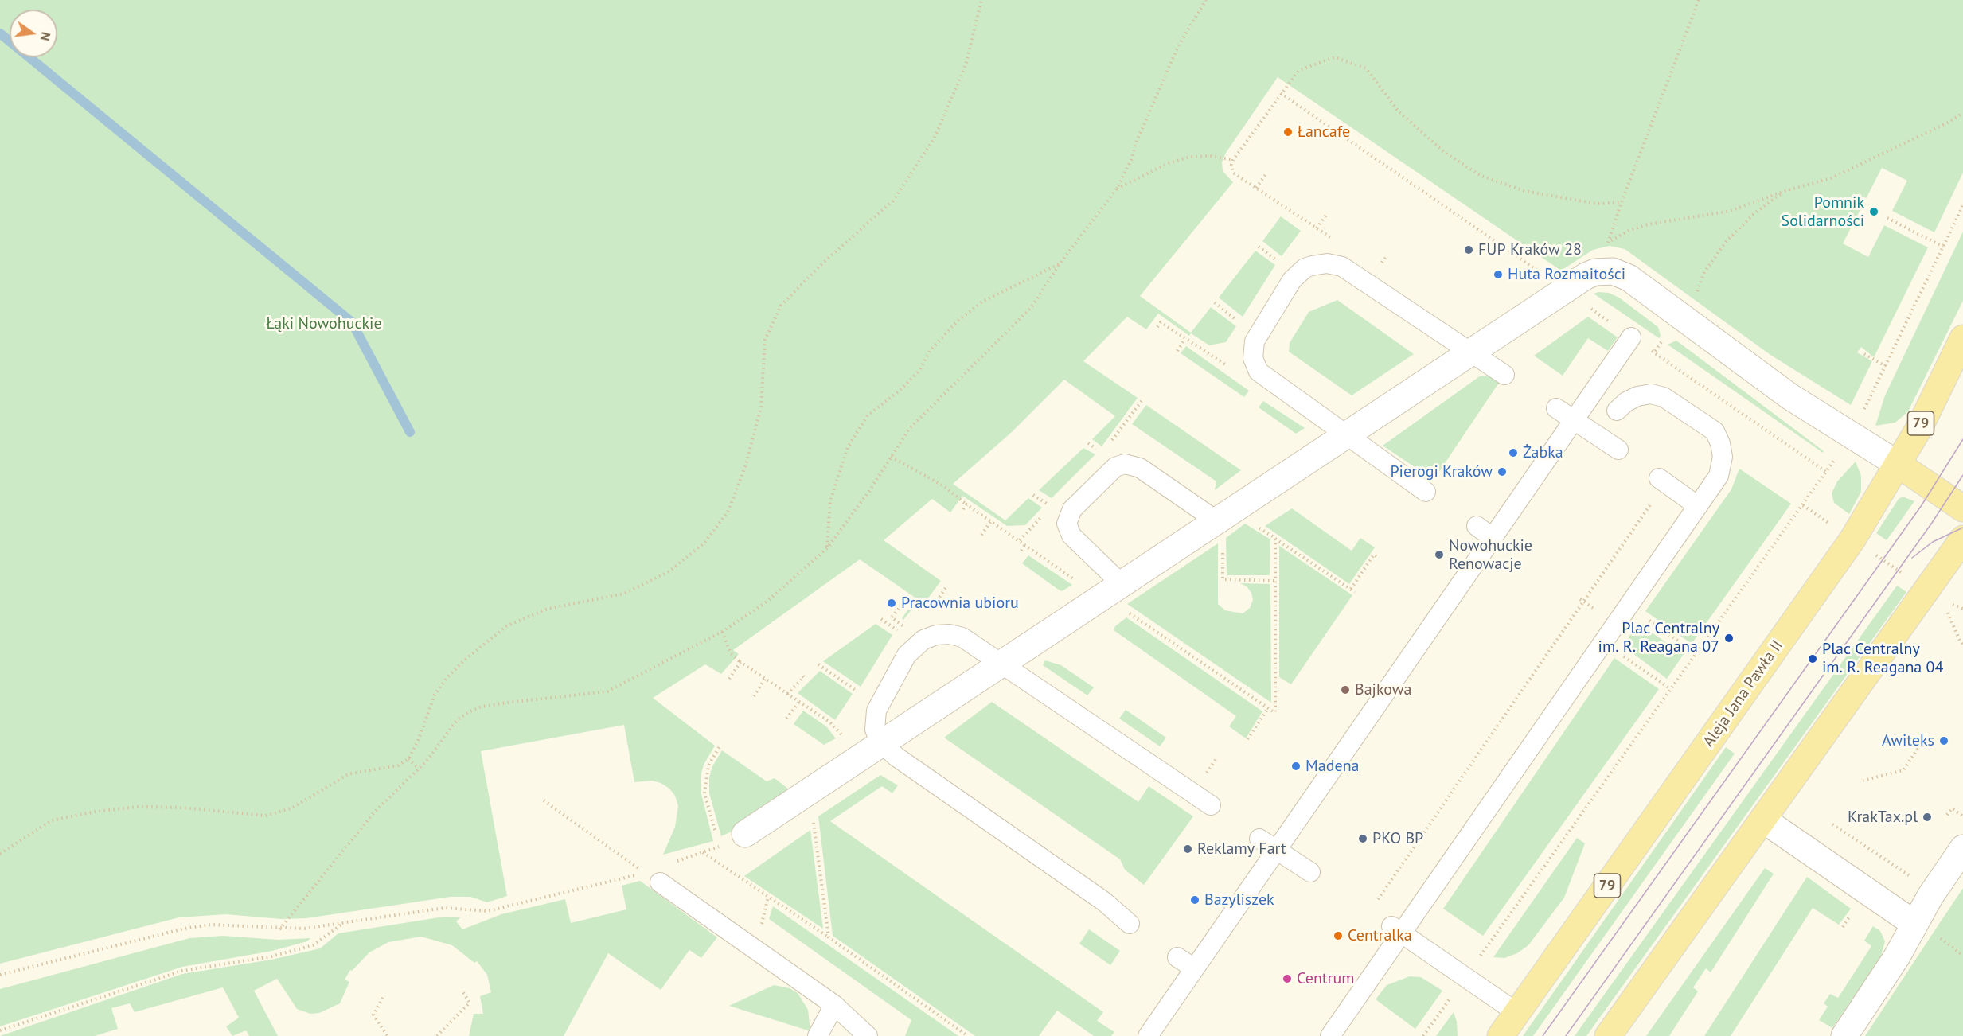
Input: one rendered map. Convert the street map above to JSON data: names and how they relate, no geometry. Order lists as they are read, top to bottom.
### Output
{
  "streets": {
    "main road": ["79", "Aleja Jana Pawła II"]
  },
  "parks": ["Łąki Nowohuckie"],
  "places": [
    "Łancafe",
    "Pomnik Solidarności",
    "FUP Kraków 28",
    "Huta Rozmaitości",
    "Żabka",
    "Pierogi Kraków",
    "Nowohuckie Renowacje",
    "Pracownia ubioru",
    "Plac Centralny im. R. Reagana 07",
    "Plac Centralny im. R. Reagana 04",
    "Bajkowa",
    "Awiteks",
    "Madena",
    "KrakTax.pl",
    "PKO BP",
    "Reklamy Fart",
    "Bazyliszek",
    "Centralka",
    "Centrum"
  ],
  "north": "right"
}
